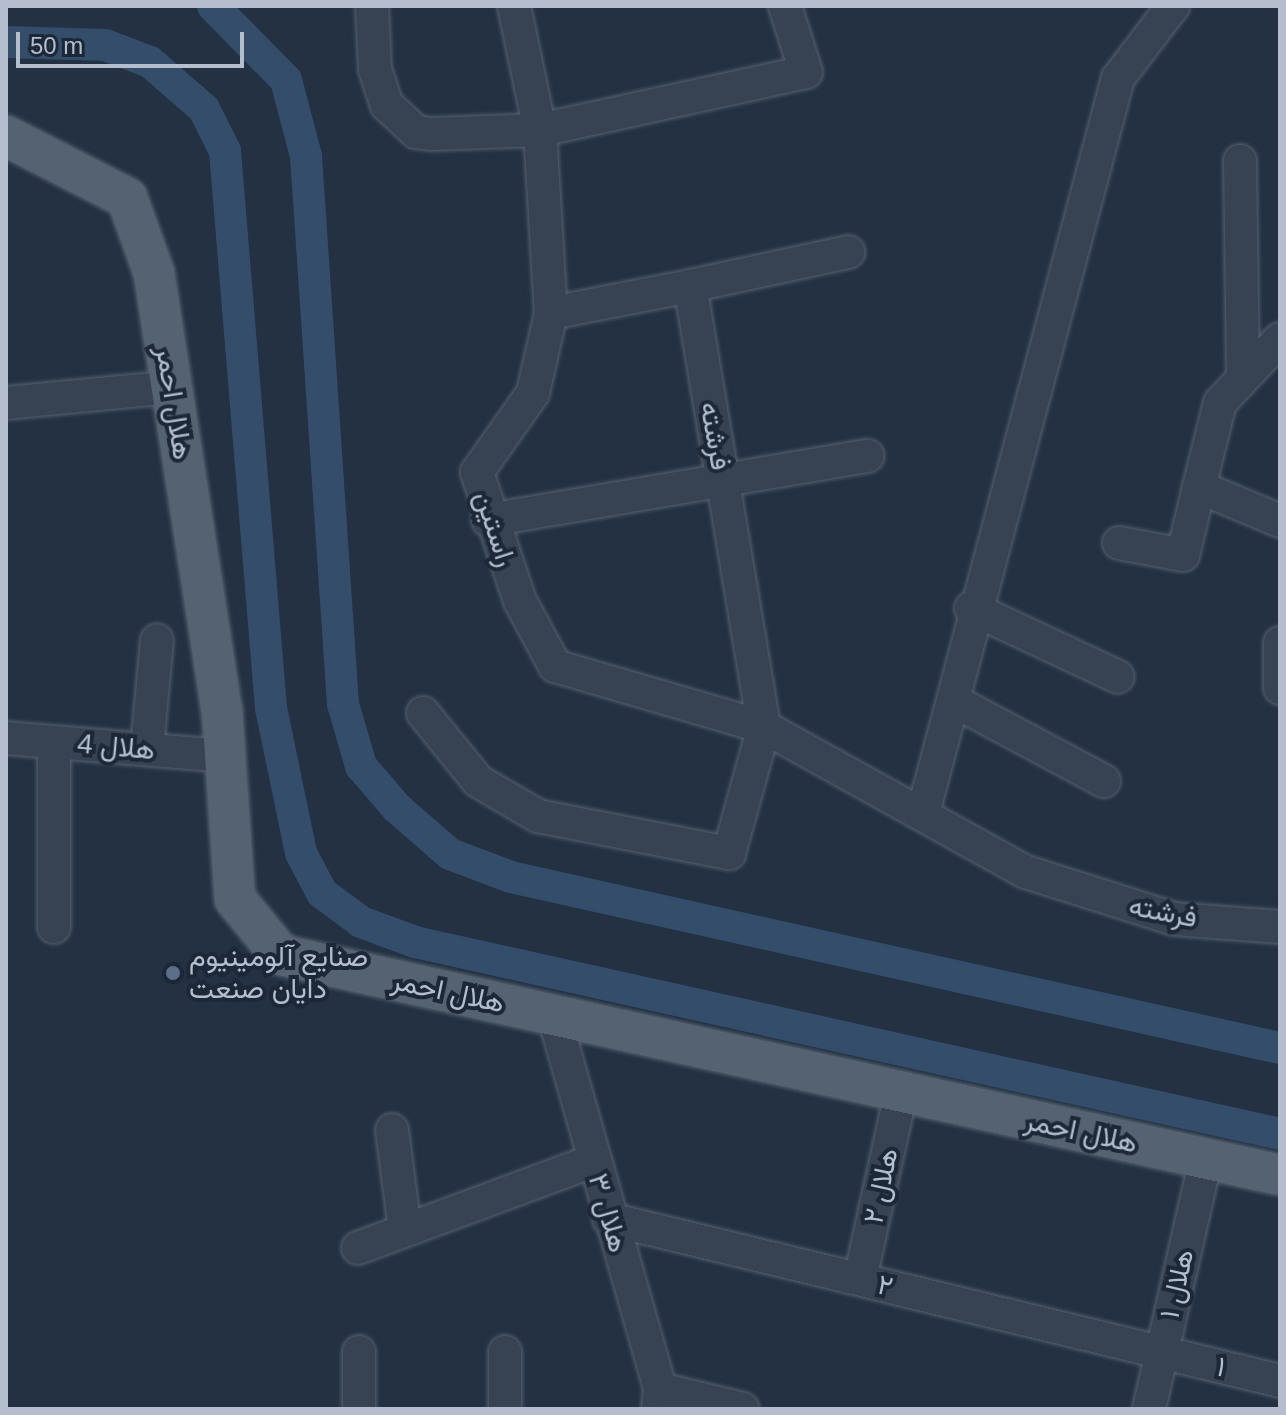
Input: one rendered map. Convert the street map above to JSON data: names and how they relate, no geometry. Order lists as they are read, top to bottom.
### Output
{
  "streets": {
    "main road": ["هلال احمر"],
    "street": [
      "فرشته",
      "راستین",
      "هلال 4",
      "هلال ۲",
      "هلال ۳",
      "هلال ۱",
      "۲",
      "۱"
    ]
  },
  "crossings": [
    ["هلال احمر", "هلال 4"],
    ["هلال احمر", "هلال ۲"],
    ["هلال احمر", "هلال ۳"],
    ["هلال احمر", "هلال ۱"],
    ["فرشته", "راستین"],
    ["هلال ۲", "۲"],
    ["هلال ۳", "۲"],
    ["هلال ۱", "۲"],
    ["هلال ۱", "۱"],
    ["۲", "۱"]
  ],
  "places": ["صنايع آلومینیوم دایان صنعت"],
  "scale_bar": "50 m"
}
